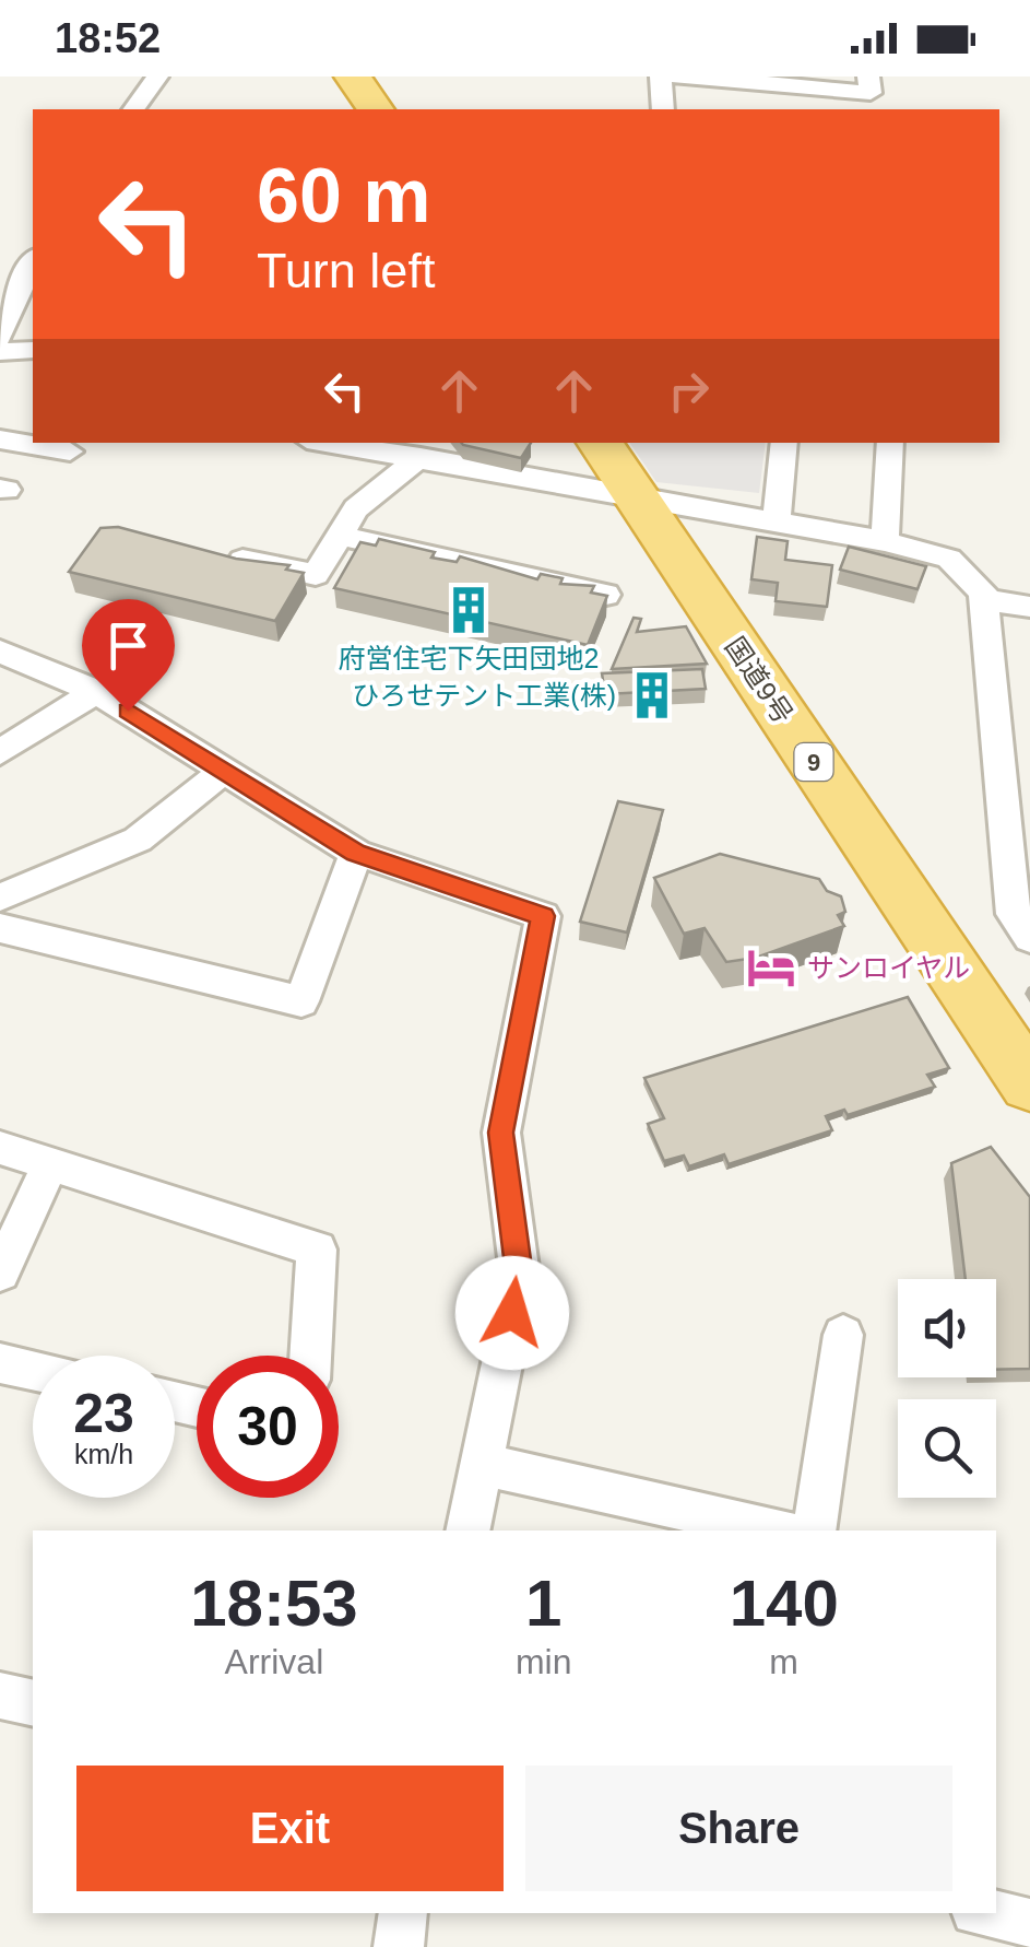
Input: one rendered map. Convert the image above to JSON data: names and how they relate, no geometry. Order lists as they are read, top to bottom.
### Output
{
  "streets": {
    "highway": ["国道9号", "9"]
  },
  "places": {
    "building": ["府営住宅下矢田団地2", "ひろせテント工業(株)"],
    "hotel": ["サンロイヤル"]
  },
  "page": {
    "status": "18:52",
    "turn": ["60 m", "Turn left"],
    "speed": "23 km/h",
    "limit": "30",
    "eta": [
      "18:53",
      "Arrival",
      "1",
      "min",
      "140",
      "m"
    ],
    "buttons": ["Exit", "Share"]
  }
}
